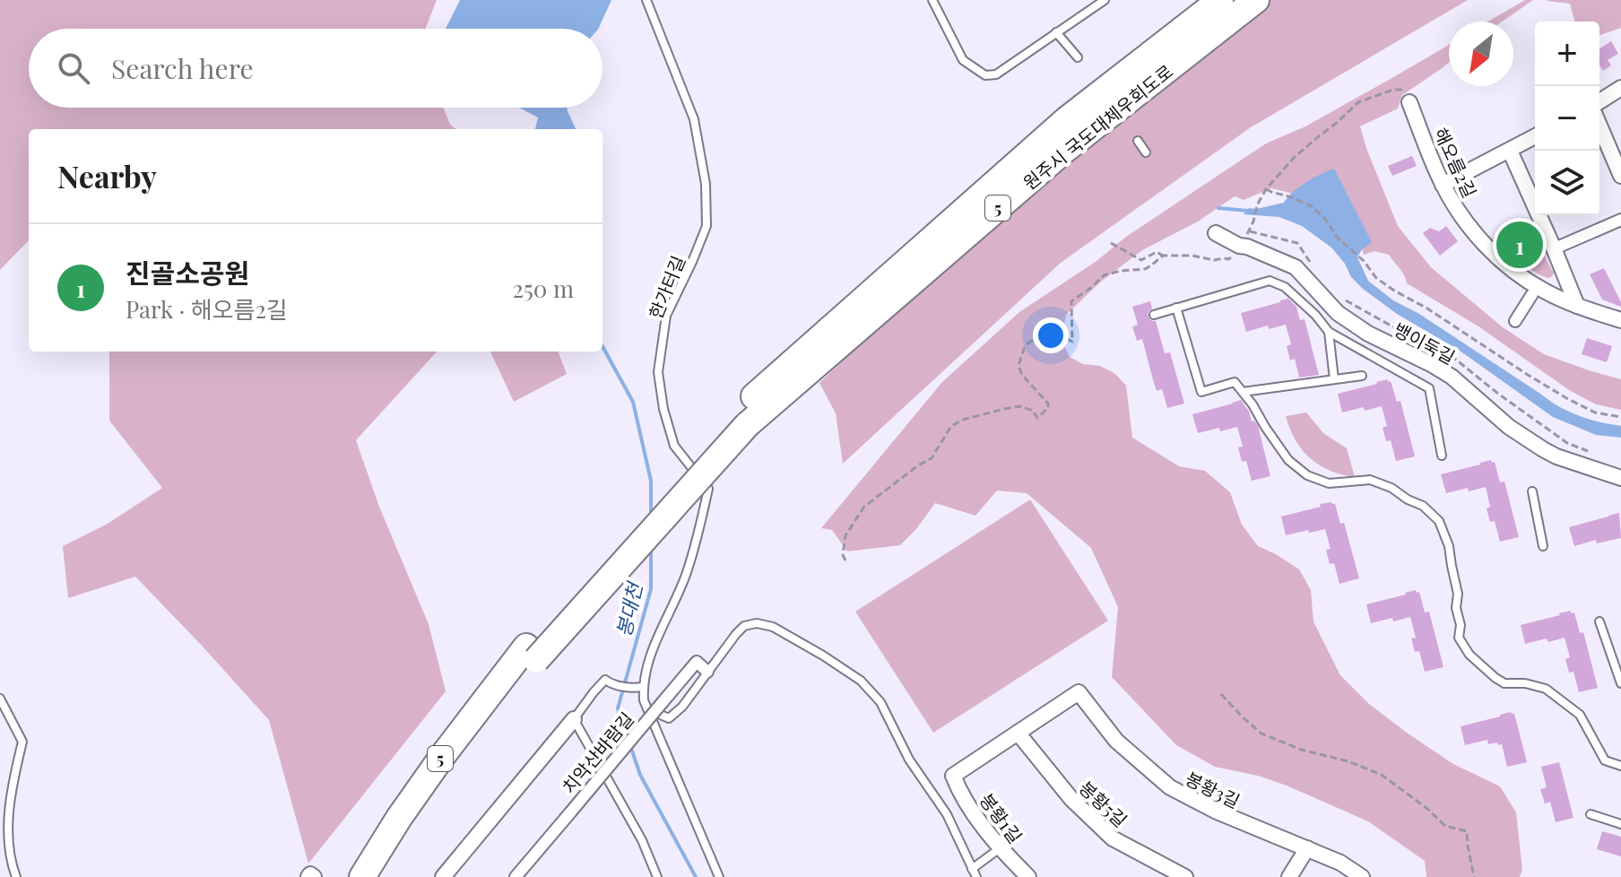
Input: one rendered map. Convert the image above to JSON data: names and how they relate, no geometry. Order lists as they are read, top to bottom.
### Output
{
  "streets": {
    "highway": ["원주시 국도대체우회도로", "5"],
    "street": [
      "해오름2길",
      "뱅이둑길",
      "치악산바람길",
      "봉황3길",
      "봉황5길",
      "봉황1길"
    ],
    "lane": ["한가터길"]
  },
  "crossings": [
    ["원주시 국도대체우회도로", "5"],
    ["봉황3길", "봉황5길"],
    ["봉황3길", "봉황1길"],
    ["봉황5길", "봉황1길"]
  ],
  "water": ["봉대천"],
  "north": "bottom left",
  "page": {
    "map_buttons": ["+", "−"],
    "search": "Search here",
    "heading": "Nearby",
    "pins": "1",
    "list": [
      {
        "mark": "1",
        "name": "진골소공원",
        "note": "Park · 해오름2길",
        "value": "250 m"
      }
    ]
  }
}
